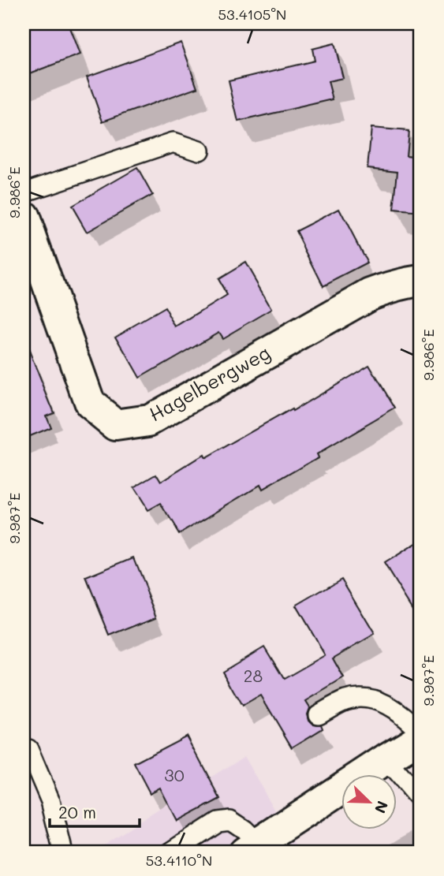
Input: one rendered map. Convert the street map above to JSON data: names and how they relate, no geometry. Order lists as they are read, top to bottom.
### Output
{
  "streets": {
    "street": ["Hagelbergweg"]
  },
  "house_numbers": ["28", "30"],
  "scale_bar": "20 m",
  "north": "bottom right",
  "coordinates": [
    "53.4105°N",
    "9.986°E",
    "9.987°E",
    "53.4110°N"
  ]
}
